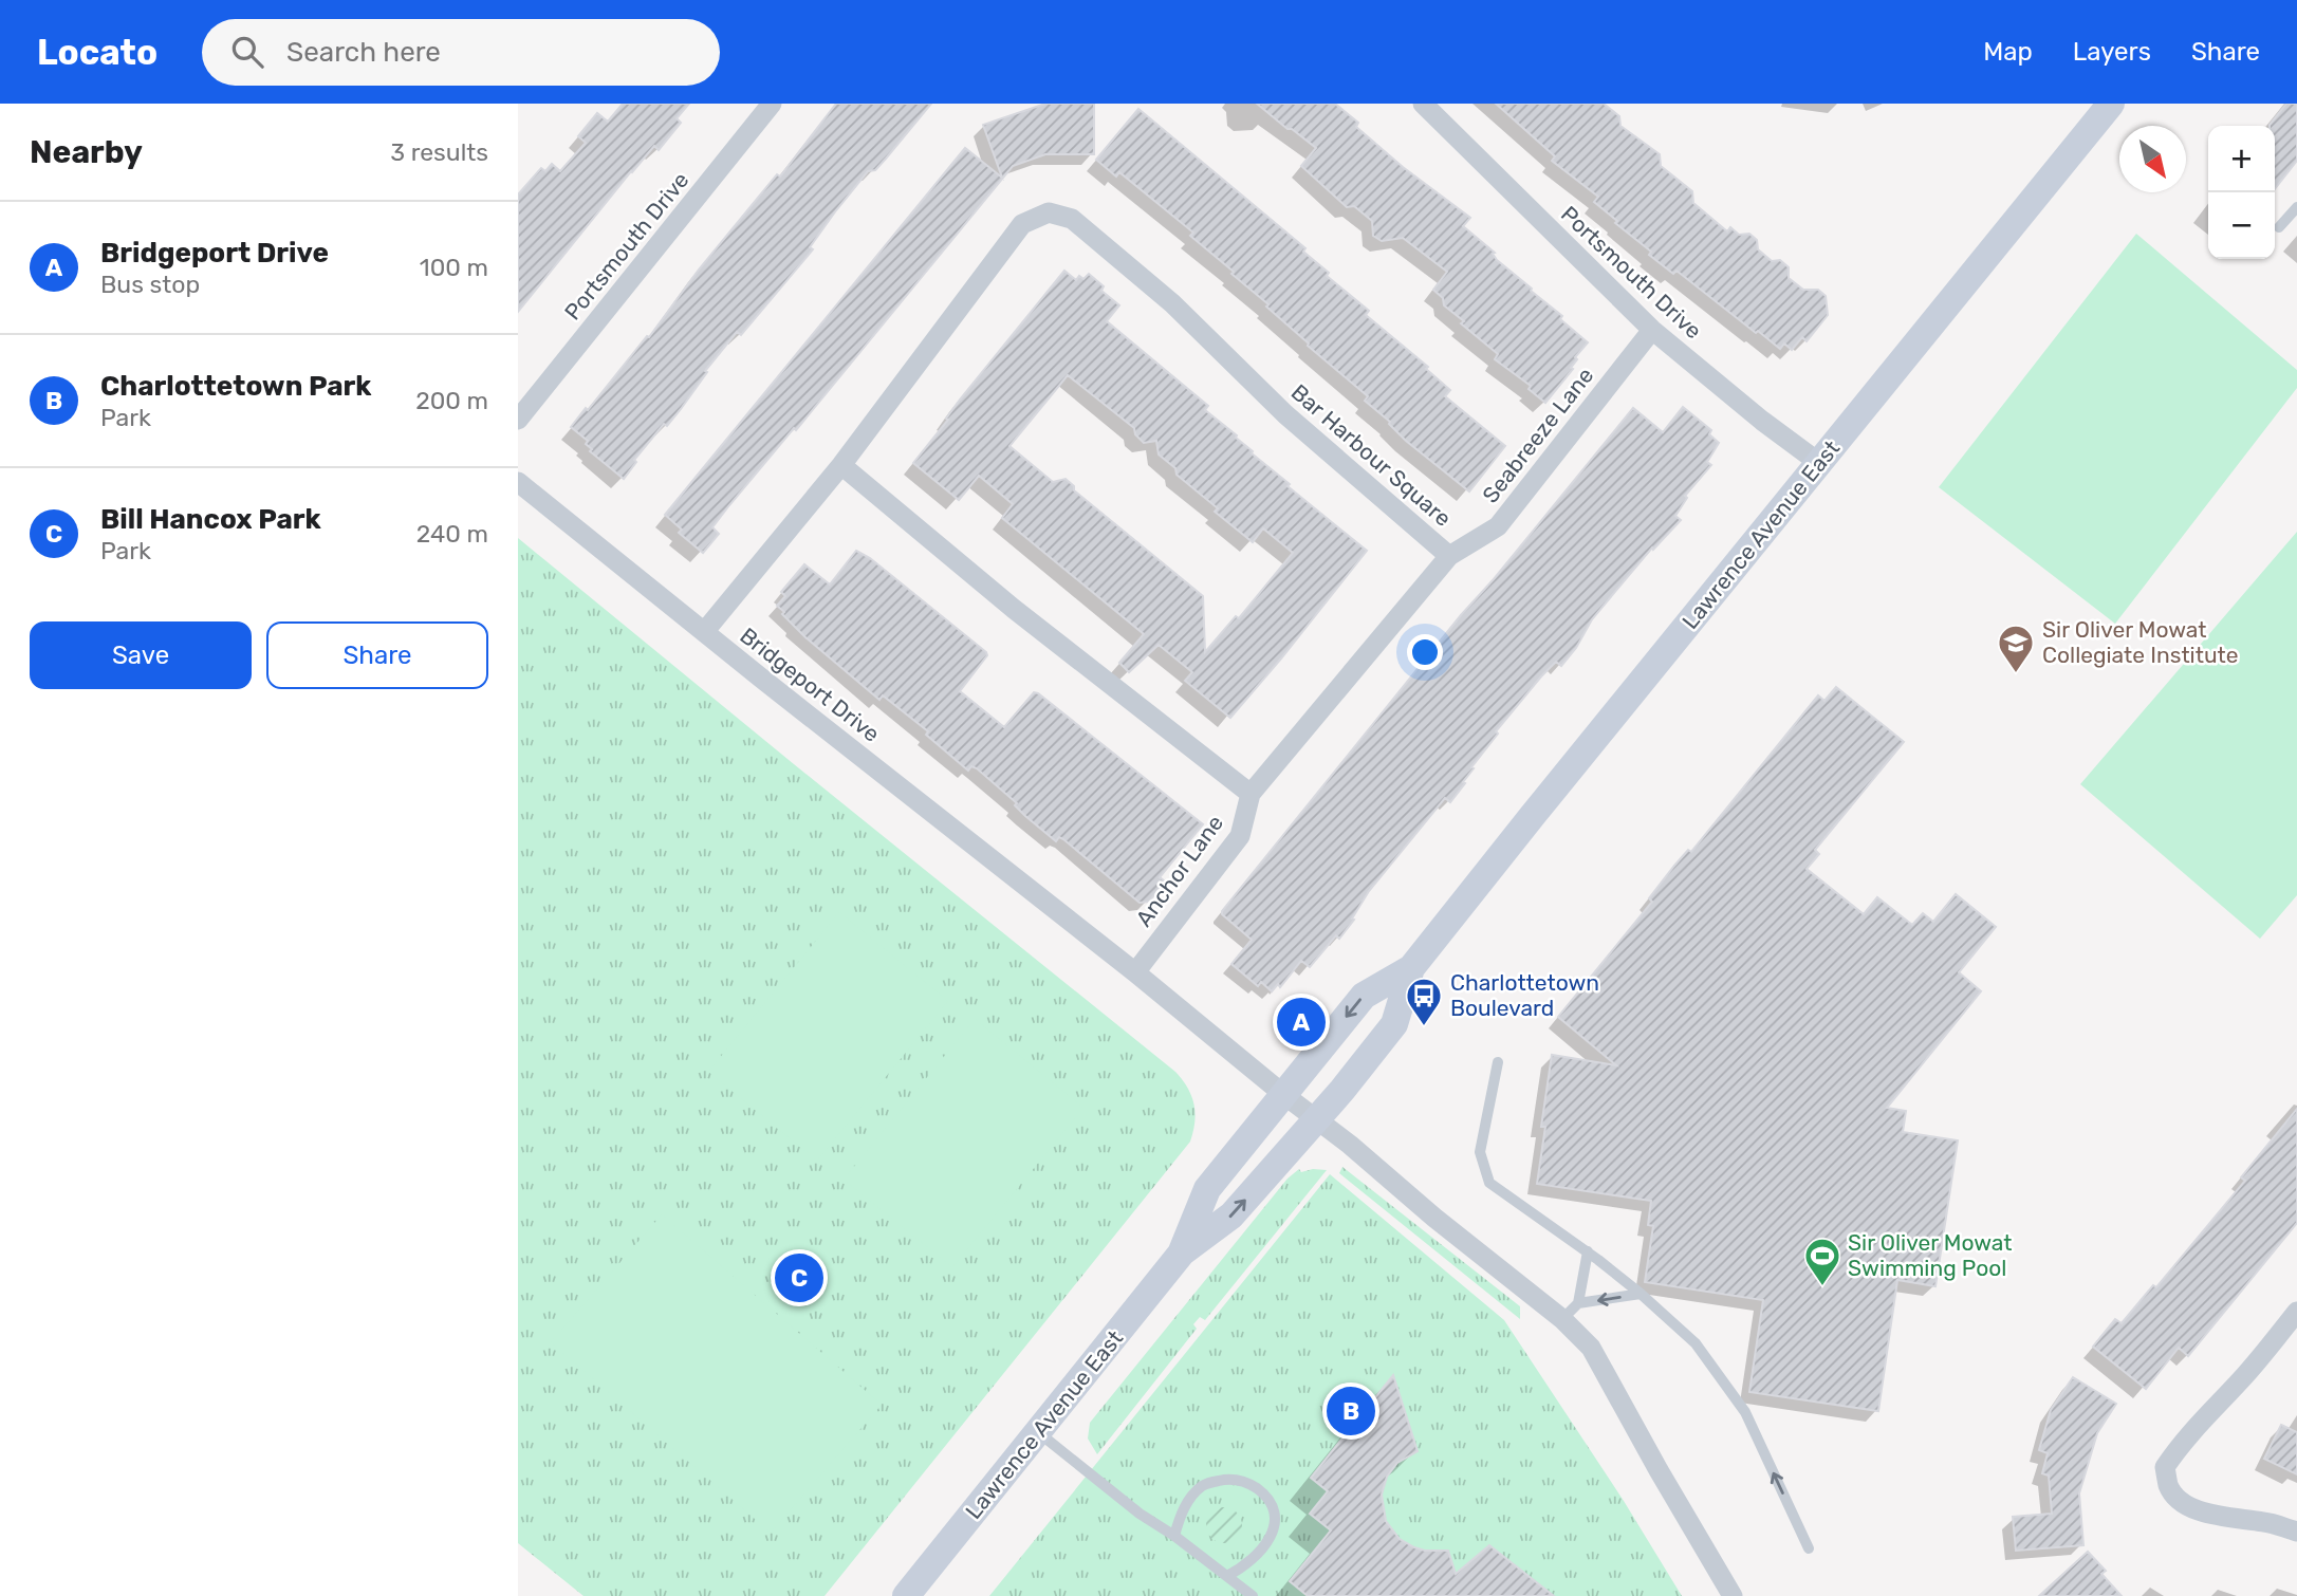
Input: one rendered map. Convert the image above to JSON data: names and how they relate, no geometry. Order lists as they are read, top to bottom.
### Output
{
  "streets": {
    "main road": ["Lawrence Avenue East"],
    "street": [
      "Portsmouth Drive",
      "Seabreeze Lane",
      "Bar Harbour Square",
      "Bridgeport Drive",
      "Anchor Lane"
    ]
  },
  "crossings": [
    ["Portsmouth Drive", "Seabreeze Lane"],
    ["Portsmouth Drive", "Lawrence Avenue East"],
    ["Seabreeze Lane", "Bar Harbour Square"],
    ["Bar Harbour Square", "Bridgeport Drive"],
    ["Bar Harbour Square", "Anchor Lane"],
    ["Lawrence Avenue East", "Bridgeport Drive"],
    ["Bridgeport Drive", "Anchor Lane"]
  ],
  "places": {
    "school or university": ["Sir Oliver Mowat Collegiate Institute"],
    "bus stop": ["Charlottetown Boulevard"],
    "sports": ["Sir Oliver Mowat Swimming Pool"]
  },
  "north": "bottom right",
  "page": {
    "header": "Locato",
    "search": "Search here",
    "nav": ["Map", "Layers", "Share"],
    "heading": ["Nearby", "3 results"],
    "map_buttons": ["+", "−"],
    "list": [
      {
        "mark": "A",
        "name": "Bridgeport Drive",
        "note": "Bus stop",
        "value": "100 m"
      },
      {
        "mark": "B",
        "name": "Charlottetown Park",
        "note": "Park",
        "value": "200 m"
      },
      {
        "mark": "C",
        "name": "Bill Hancox Park",
        "note": "Park",
        "value": "240 m"
      }
    ],
    "buttons": ["Save", "Share"],
    "pins": ["A", "C", "B"]
  }
}
